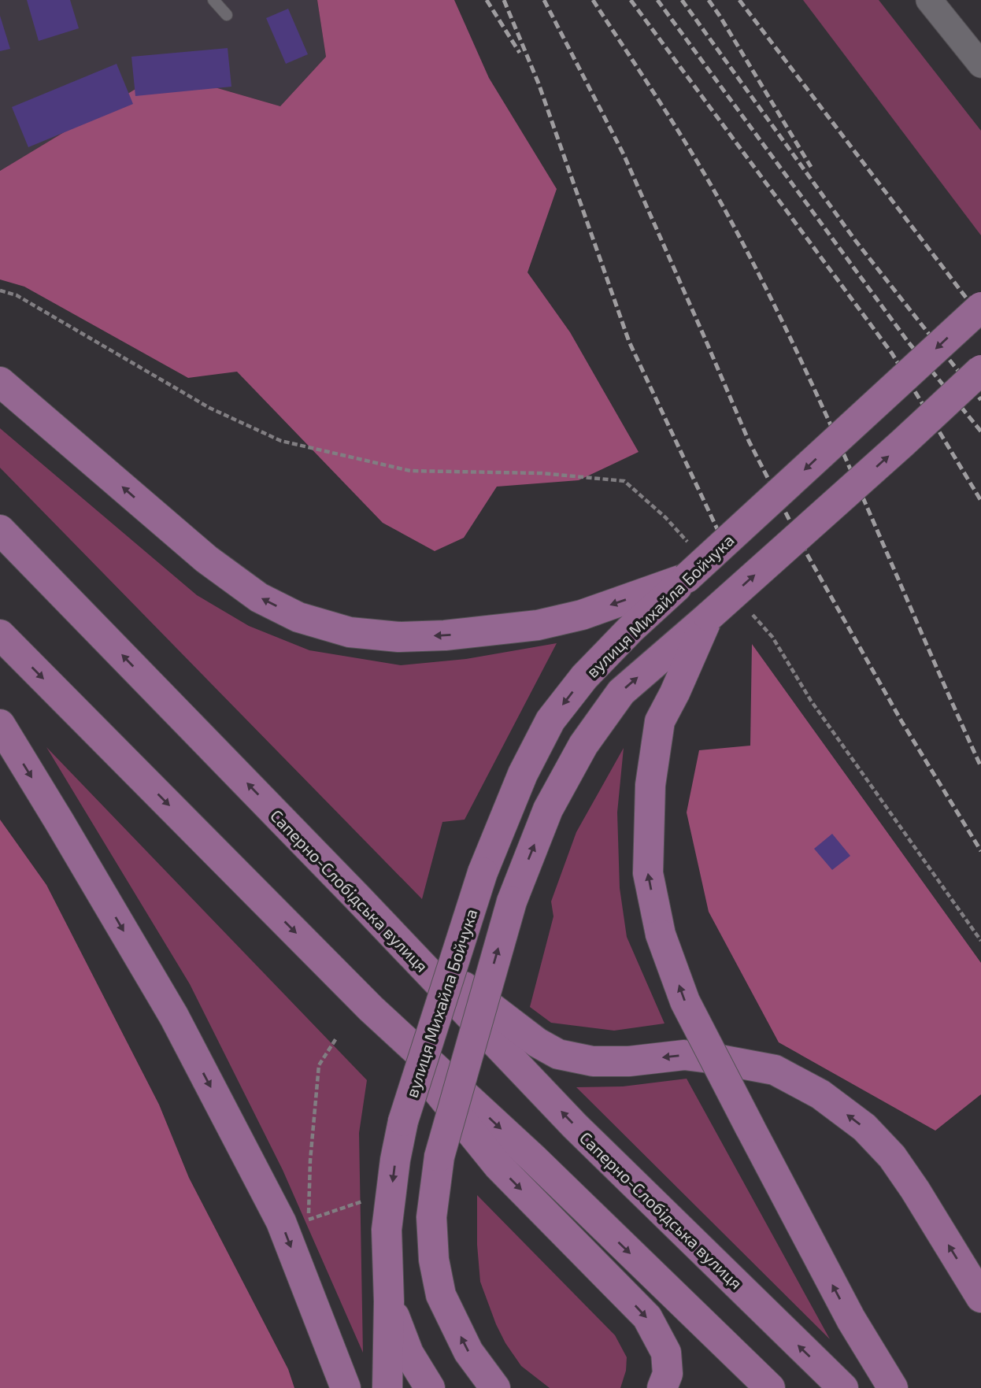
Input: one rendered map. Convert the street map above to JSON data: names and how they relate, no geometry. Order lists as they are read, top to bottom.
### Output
{
  "streets": {
    "main road": ["вулиця Михайла Бойчука", "Саперно-Слобідська вулиця"]
  }
}
